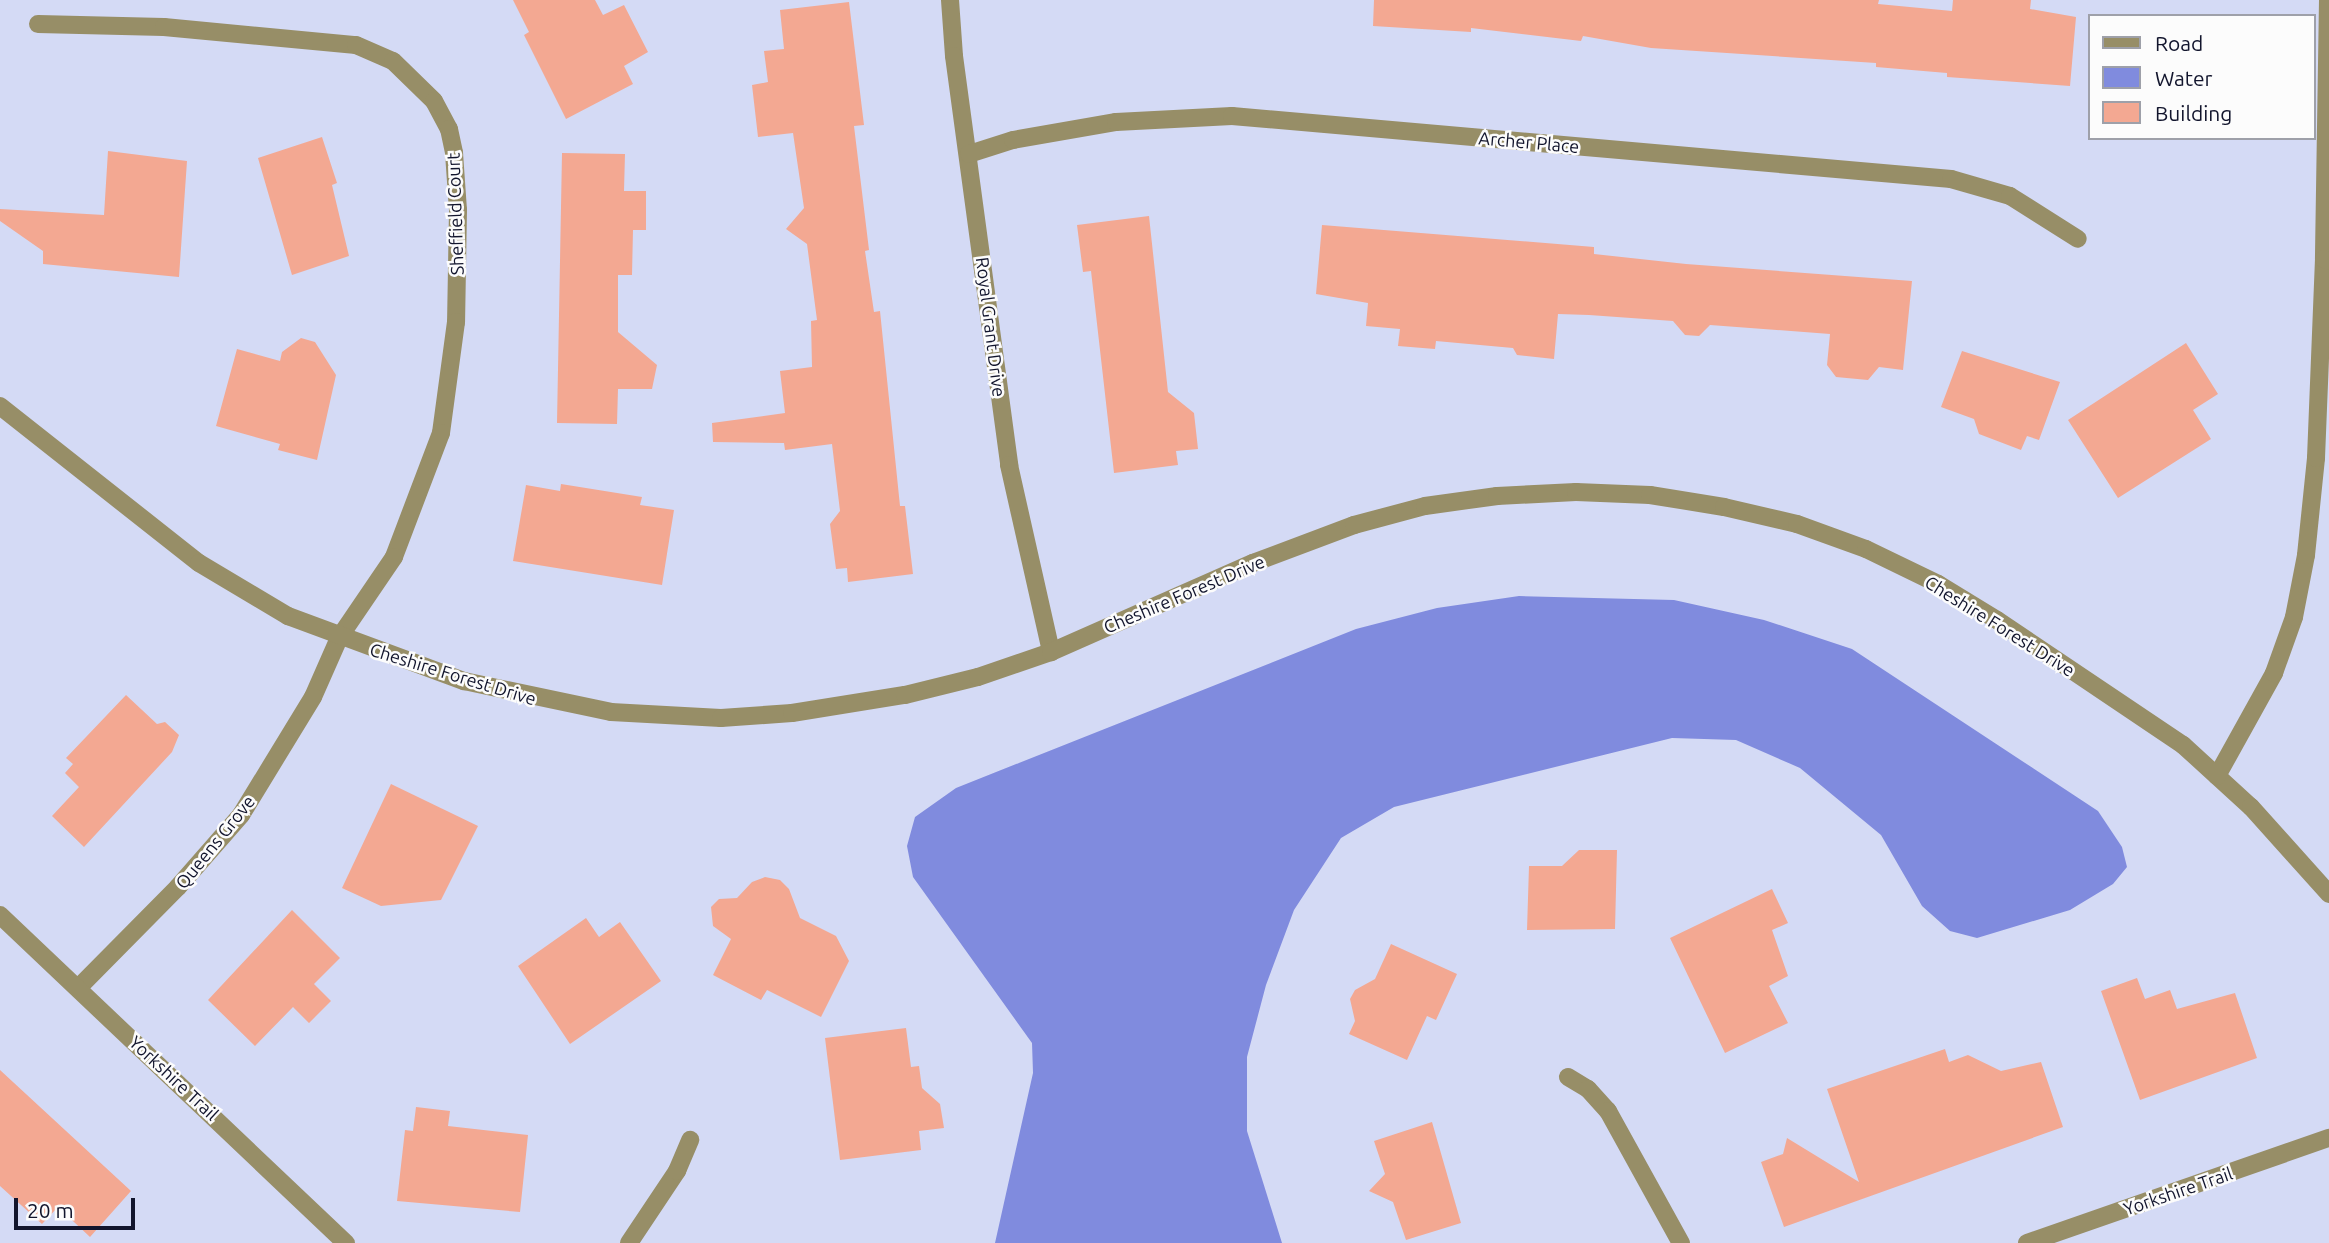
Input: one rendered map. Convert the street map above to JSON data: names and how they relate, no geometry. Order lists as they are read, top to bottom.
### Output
{
  "streets": {
    "street": [
      "Archer Place",
      "Sheffield Court",
      "Royal Grant Drive",
      "Cheshire Forest Drive",
      "Queens Grove",
      "Yorkshire Trail"
    ]
  },
  "crossings": [
    ["Archer Place", "Royal Grant Drive"],
    ["Sheffield Court", "Cheshire Forest Drive"],
    ["Sheffield Court", "Queens Grove"],
    ["Royal Grant Drive", "Cheshire Forest Drive"],
    ["Cheshire Forest Drive", "Queens Grove"],
    ["Queens Grove", "Yorkshire Trail"]
  ],
  "legend": ["Road", "Water", "Building"],
  "scale_bar": "20 m"
}
